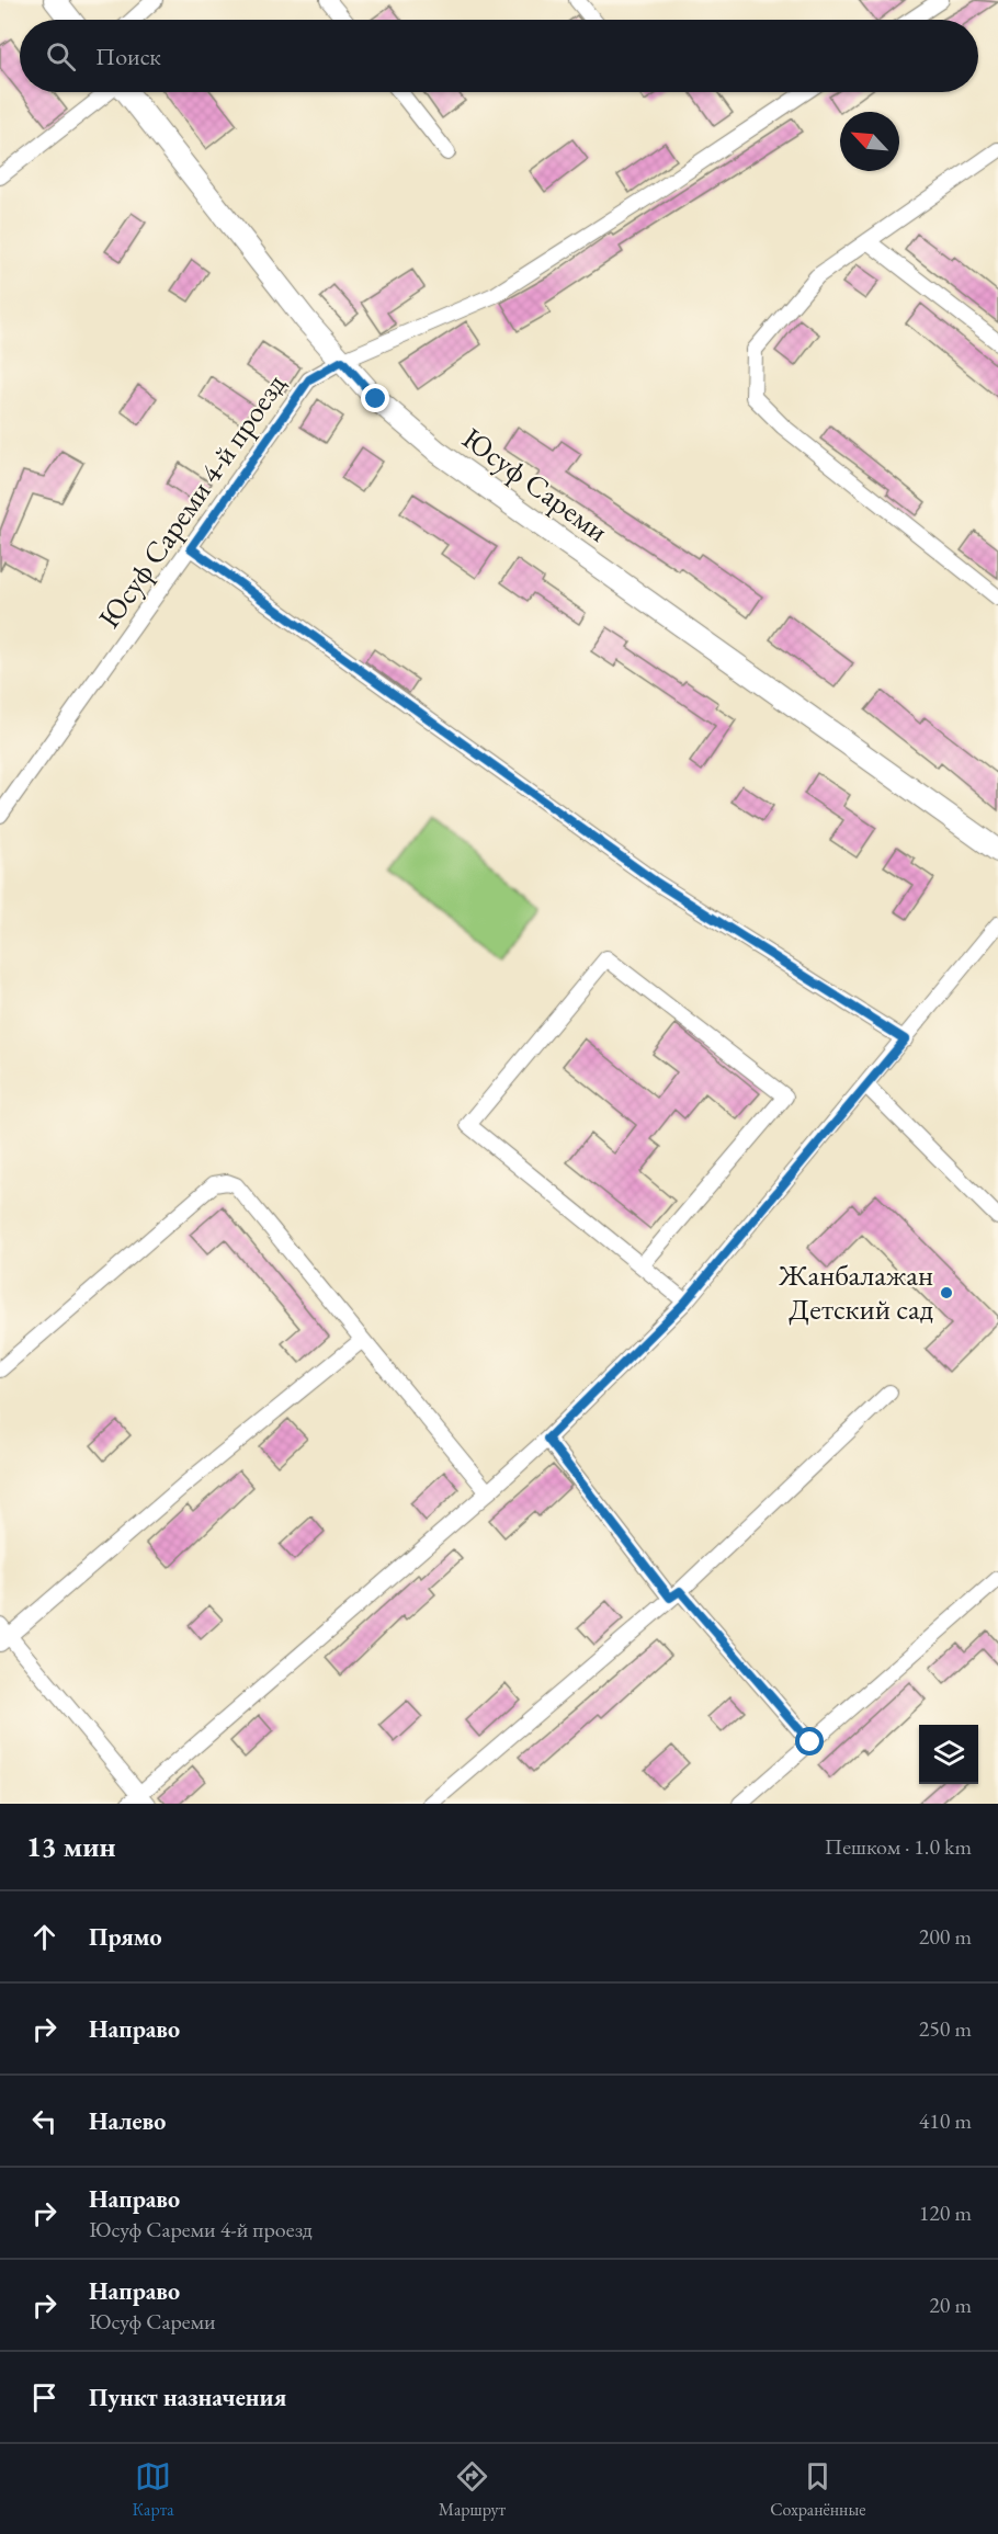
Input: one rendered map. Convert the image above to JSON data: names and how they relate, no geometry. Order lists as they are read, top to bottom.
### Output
{
  "streets": {
    "main road": ["Юсуф Сареми"],
    "street": ["Юсуф Сареми 4-й проезд"]
  },
  "crossings": [
    ["Юсуф Сареми", "Юсуф Сареми 4-й проезд"]
  ],
  "places": ["Жанбалажан Детский сад"],
  "north": "top left",
  "page": {
    "search": "Поиск",
    "heading": ["13 мин", "Пешком · 1.0 km"],
    "list": [
      ["Прямо", "200 m"],
      ["Направо", "250 m"],
      ["Налево", "410 m"],
      ["Направо", "Юсуф Сареми 4-й проезд", "120 m"],
      ["Направо", "Юсуф Сареми", "20 m"],
      "Пункт назначения"
    ],
    "nav": ["Карта", "Маршрут", "Сохранённые"]
  }
}
